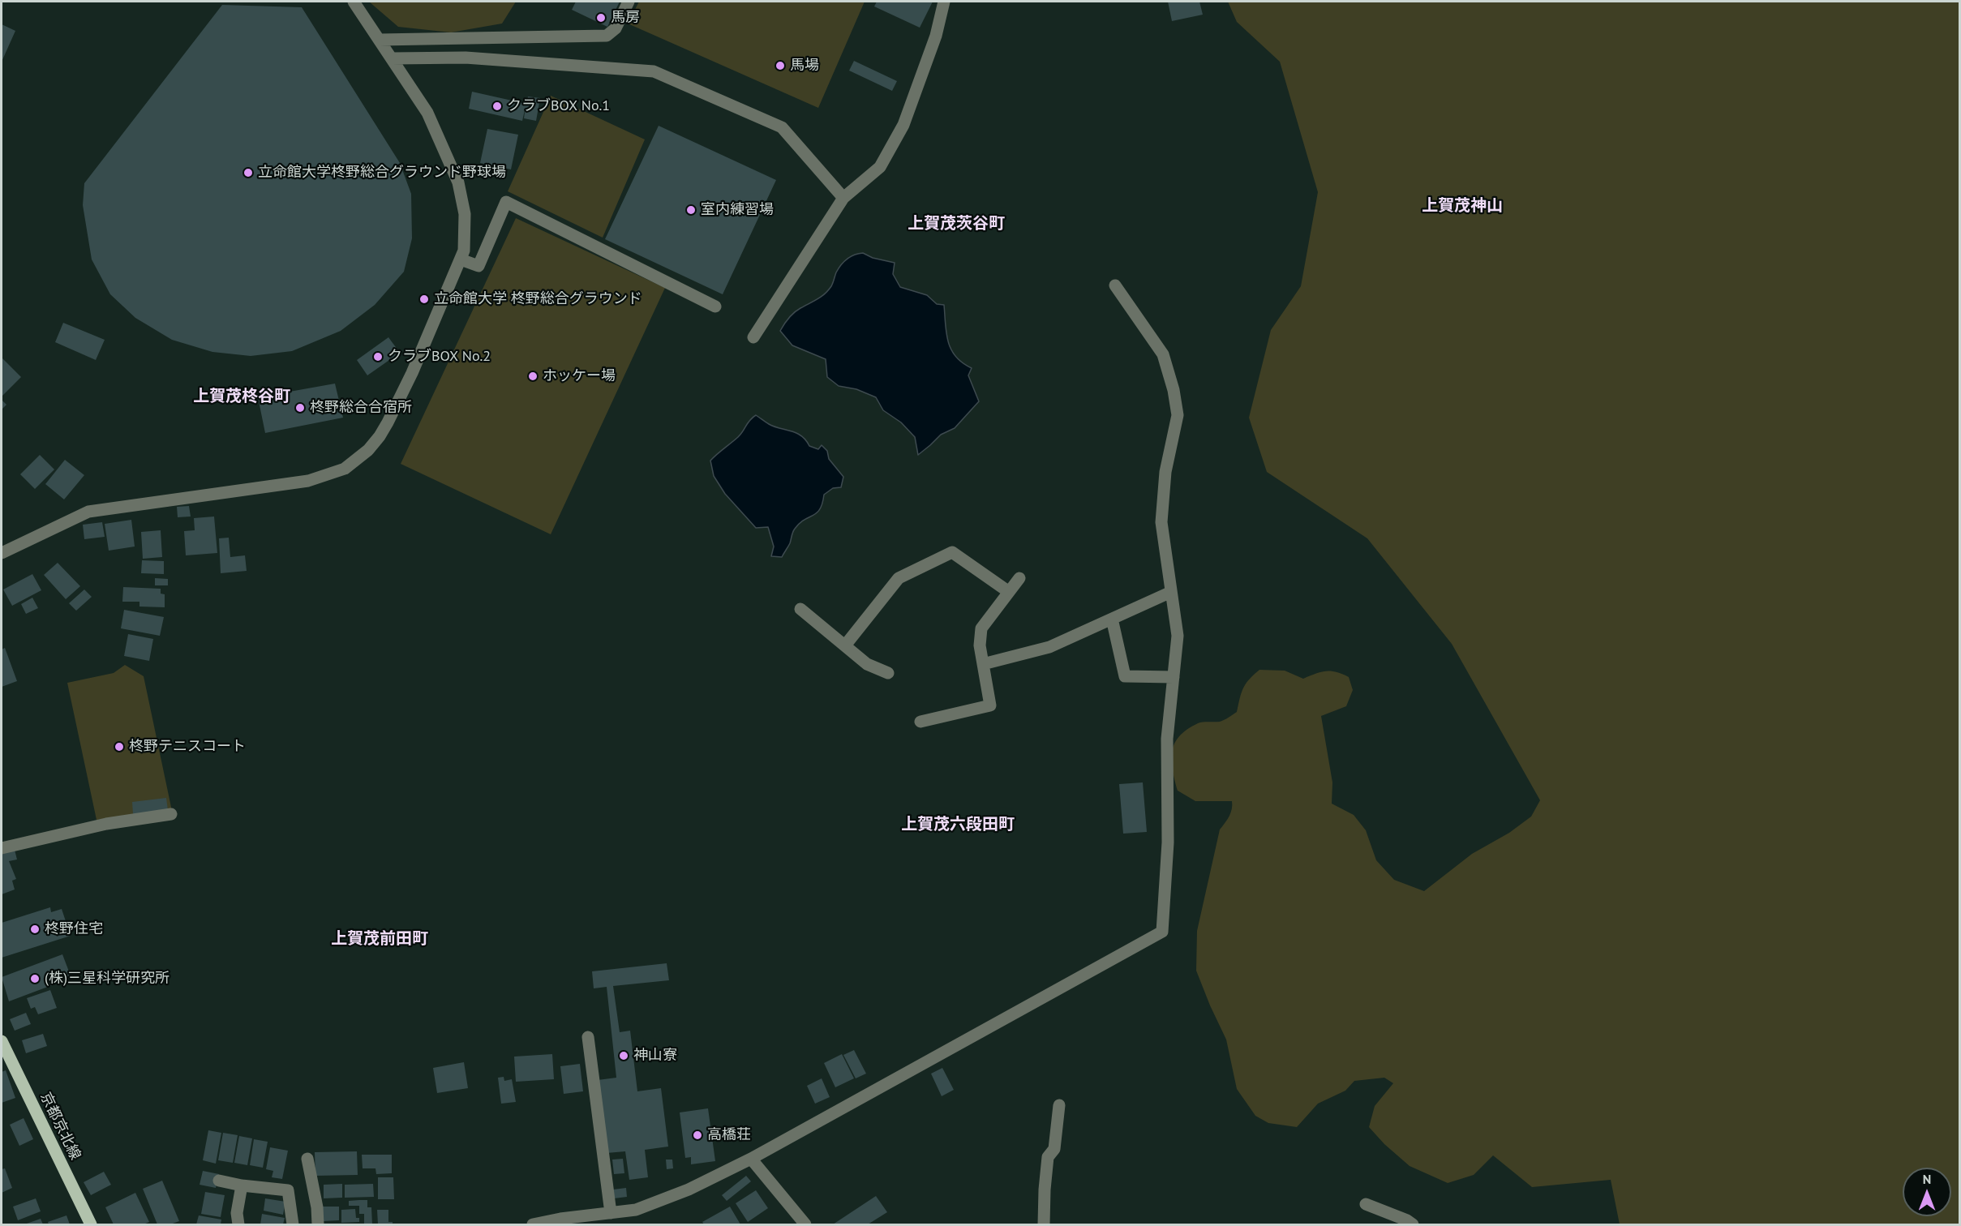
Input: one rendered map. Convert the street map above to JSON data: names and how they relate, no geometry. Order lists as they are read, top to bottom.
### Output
{
  "streets": {
    "main road": ["京都京北線"]
  },
  "districts": [
    "上賀茂神山",
    "上賀茂茨谷町",
    "上賀茂柊谷町",
    "上賀茂六段田町",
    "上賀茂前田町"
  ],
  "places": [
    "馬房",
    "馬場",
    "クラブBOX No.1",
    "立命館大学柊野総合グラウンド野球場",
    "室内練習場",
    "立命館大学 柊野総合グラウンド",
    "クラブBOX No.2",
    "ホッケー場",
    "柊野総合合宿所",
    "柊野テニスコート",
    "柊野住宅",
    "(株)三星科学研究所",
    "神山寮",
    "高橋荘"
  ],
  "north": "top"
}
